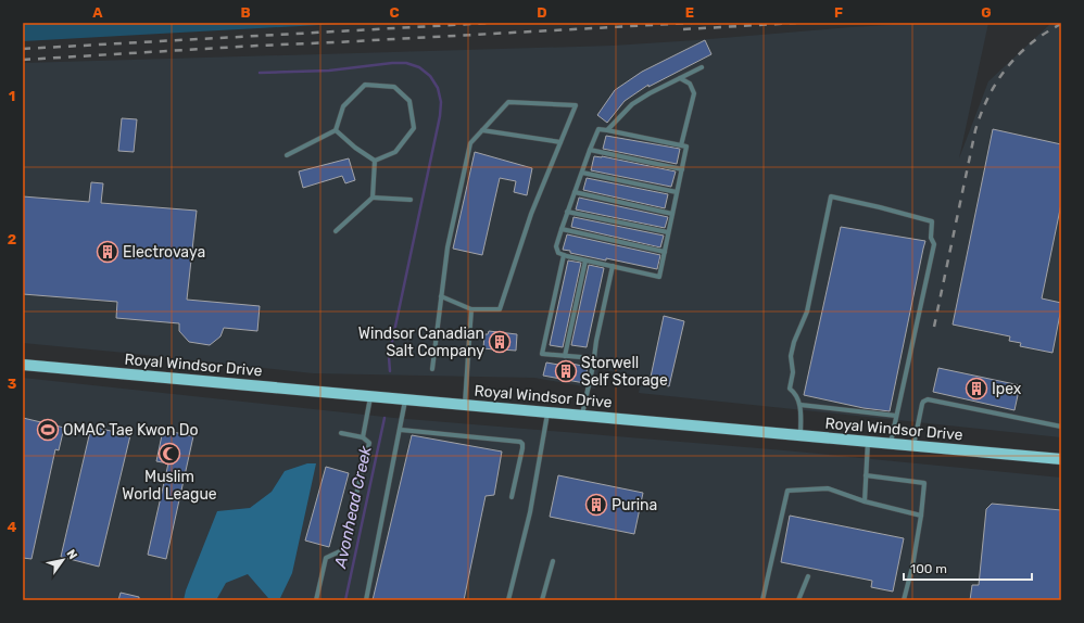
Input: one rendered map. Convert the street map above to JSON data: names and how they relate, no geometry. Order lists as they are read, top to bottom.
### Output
{
  "streets": {
    "main road": ["Royal Windsor Drive"]
  },
  "water": ["Avonhead Creek"],
  "places": {
    "building": [
      "Electrovaya",
      "Windsor Canadian Salt Company",
      "Storwell Self Storage",
      "Ipex",
      "Purina"
    ],
    "sports": ["OMAC Tae Kwon Do"],
    "mosque": ["Muslim World League"]
  },
  "scale_bar": "100 m",
  "north": "top right",
  "grid": {
    "columns": [
      "A",
      "B",
      "C",
      "D",
      "E",
      "F",
      "G"
    ],
    "rows": [
      "1",
      "2",
      "3",
      "4"
    ]
  }
}
